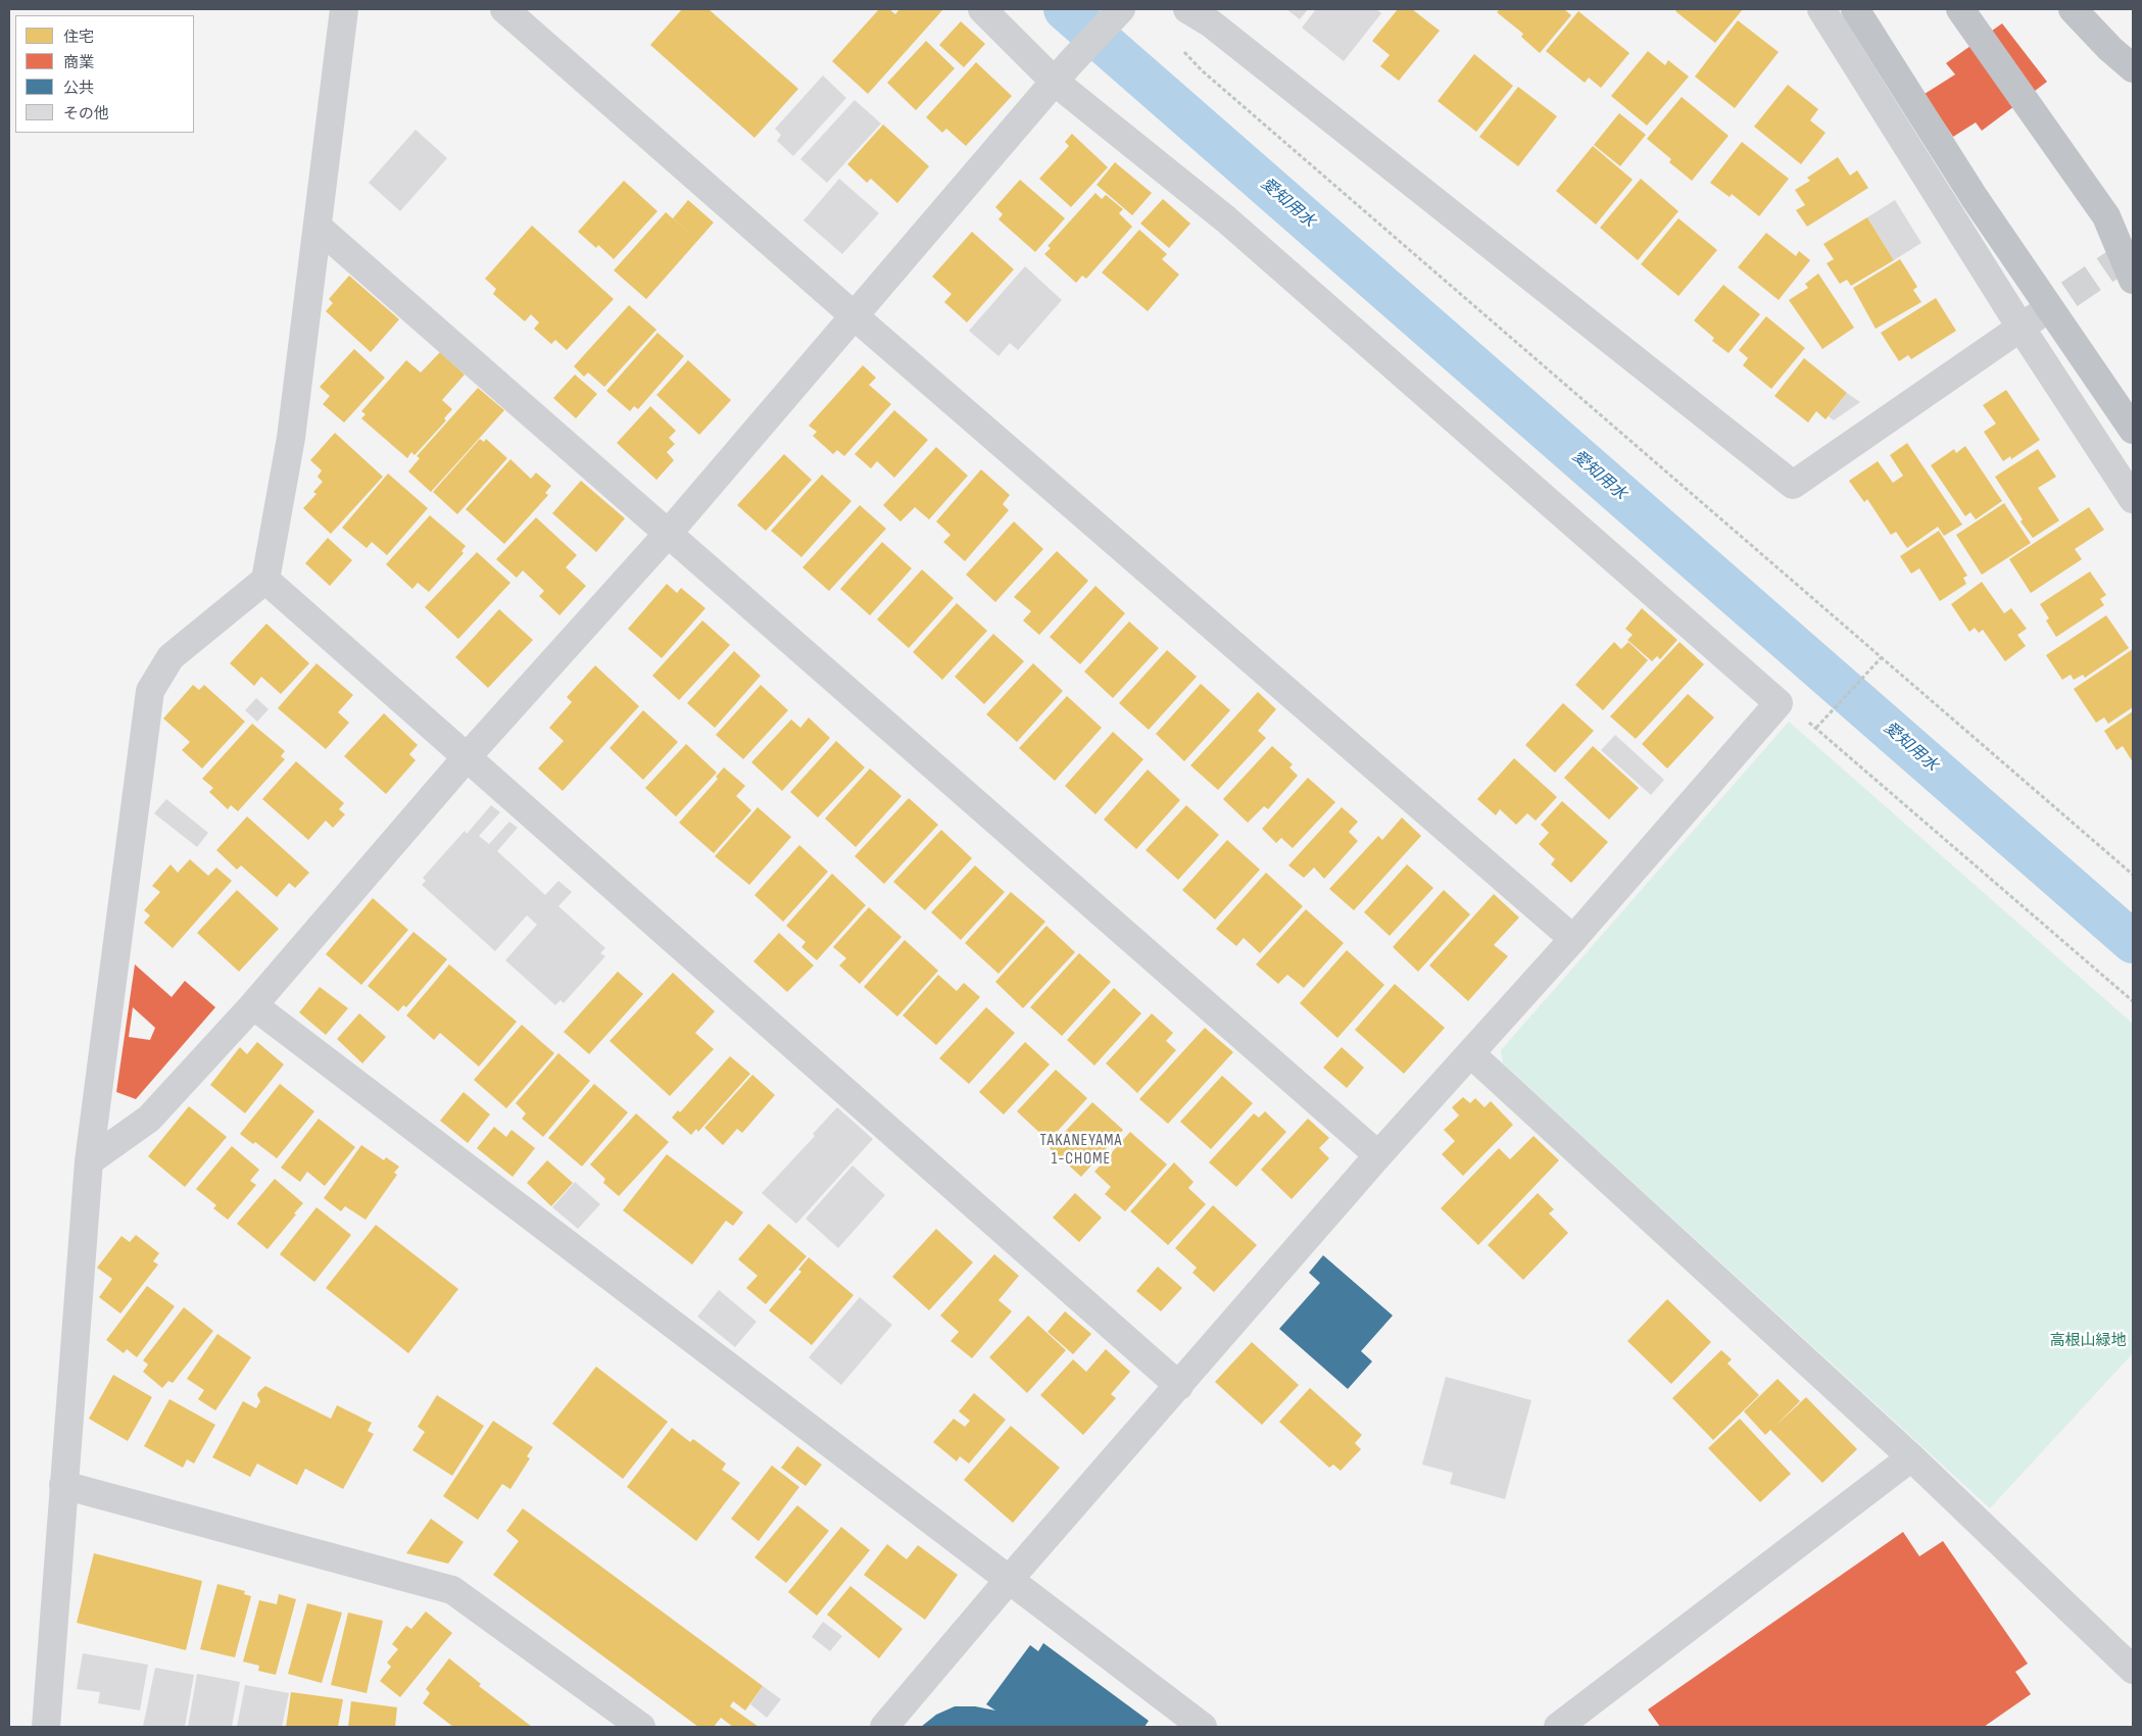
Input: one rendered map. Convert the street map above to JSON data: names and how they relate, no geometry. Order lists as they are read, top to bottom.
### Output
{
  "districts": ["TAKANEYAMA 1-CHOME"],
  "water": ["愛知用水"],
  "parks": ["高根山緑地"],
  "legend": [
    "住宅",
    "商業",
    "公共",
    "その他"
  ]
}
